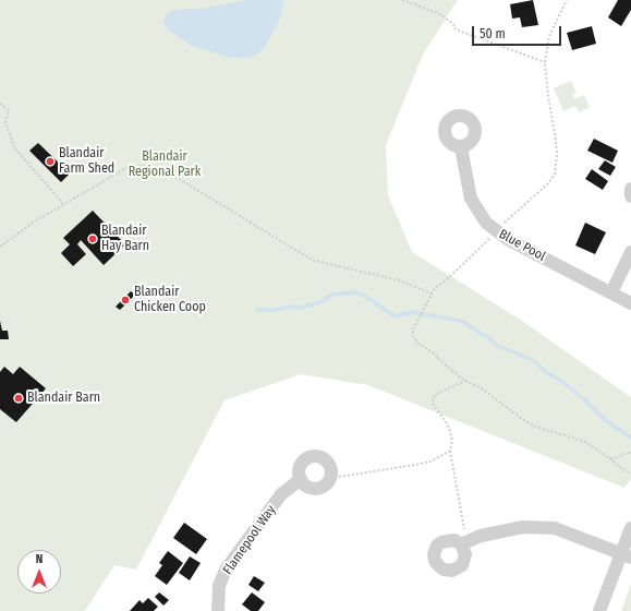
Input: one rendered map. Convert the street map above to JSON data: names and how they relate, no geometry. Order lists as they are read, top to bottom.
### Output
{
  "streets": {
    "street": ["Blue Pool", "Flamepool Way"]
  },
  "parks": ["Blandair Regional Park"],
  "places": [
    "Blandair Farm Shed",
    "Blandair Hay Barn",
    "Blandair Chicken Coop",
    "Blandair Barn"
  ],
  "scale_bar": "50 m",
  "north": "top"
}
